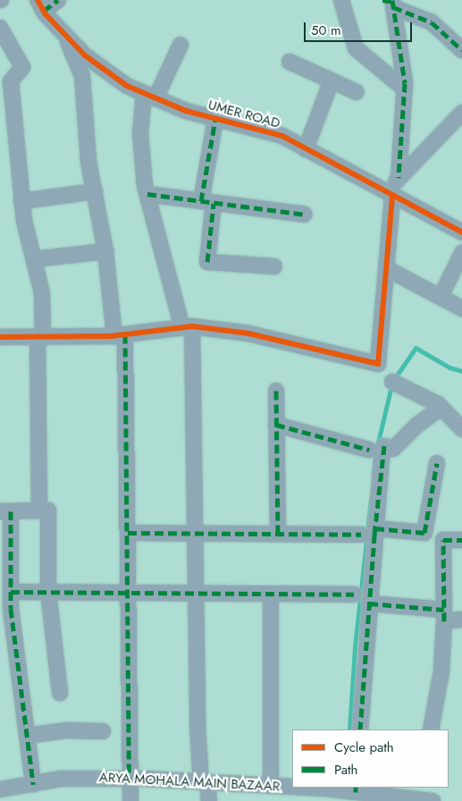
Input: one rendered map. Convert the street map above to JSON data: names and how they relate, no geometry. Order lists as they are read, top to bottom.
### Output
{
  "streets": {
    "street": ["UMER ROAD", "ARYA MOHALA MAIN BAZAAR"]
  },
  "legend": ["Cycle path", "Path"],
  "scale_bar": "50 m"
}
